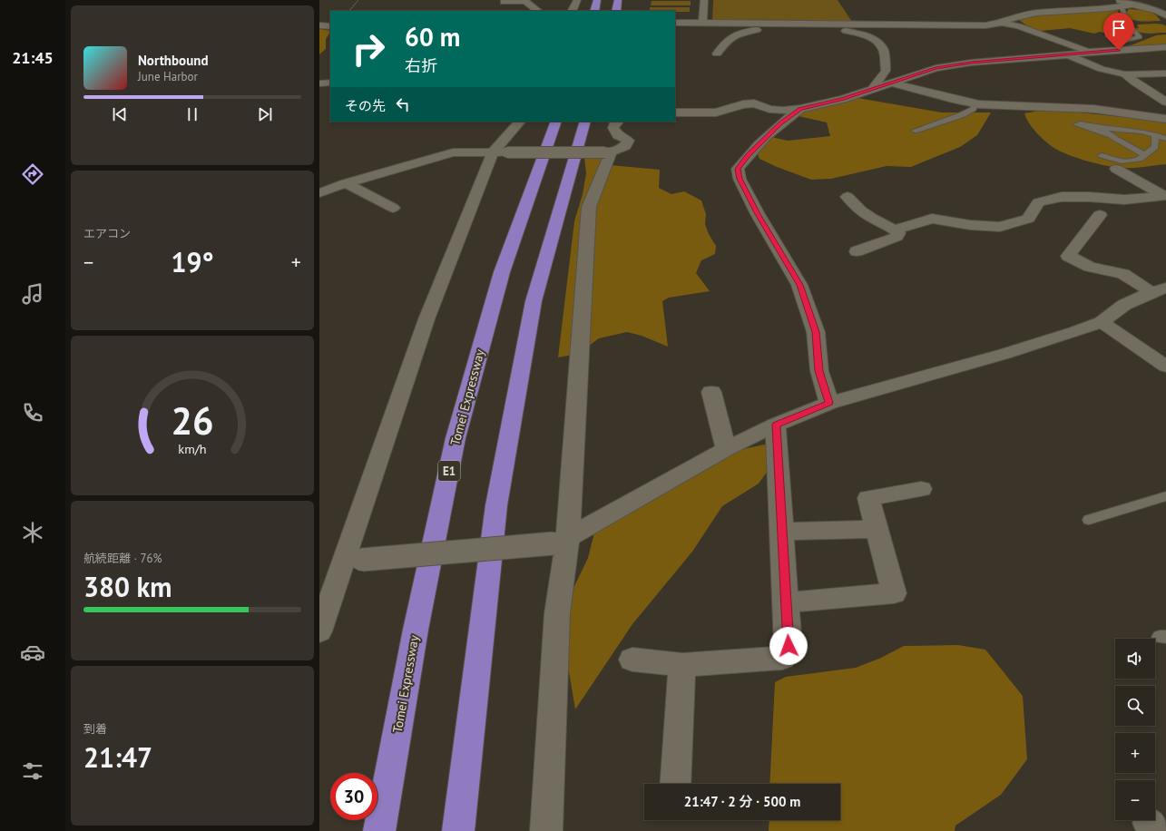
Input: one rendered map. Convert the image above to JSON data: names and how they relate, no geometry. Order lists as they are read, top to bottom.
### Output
{
  "streets": {
    "highway": ["Tomei Expressway", "E1"]
  },
  "page": {
    "tabs": "21:45",
    "turn": ["60 m", "右折"],
    "song": ["Northbound", "June Harbor"],
    "then": "その先",
    "tile": [
      "エアコン",
      ["航続距離 · 76%", "380 km"],
      ["到着", "21:47"]
    ],
    "heat": ["−", "19°", "+"],
    "map_buttons": ["+", "−"],
    "limit": "30",
    "trip": "21:47 · 2 分 · 500 m",
    "gauge": ["26", "km/h"]
  }
}
